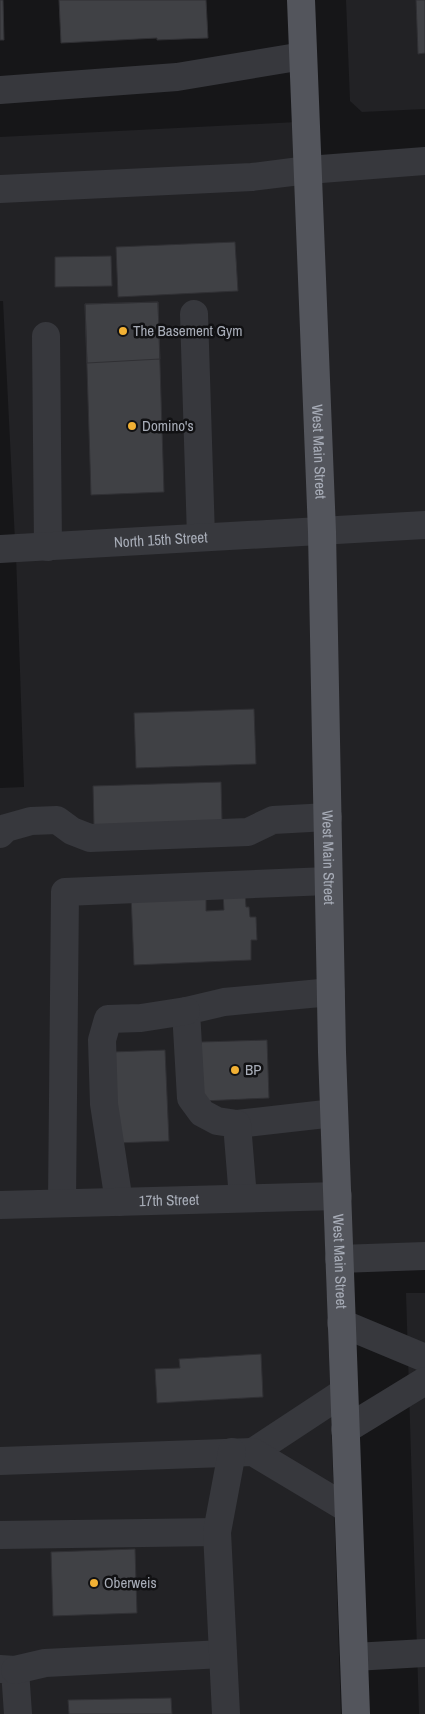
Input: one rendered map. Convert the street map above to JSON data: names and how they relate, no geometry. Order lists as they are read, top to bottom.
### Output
{
  "streets": {
    "main road": ["West Main Street"],
    "street": ["North 15th Street", "17th Street"]
  },
  "crossings": [
    ["West Main Street", "North 15th Street"],
    ["West Main Street", "17th Street"]
  ],
  "places": [
    "The Basement Gym",
    "Domino's",
    "BP",
    "Oberweis"
  ]
}
